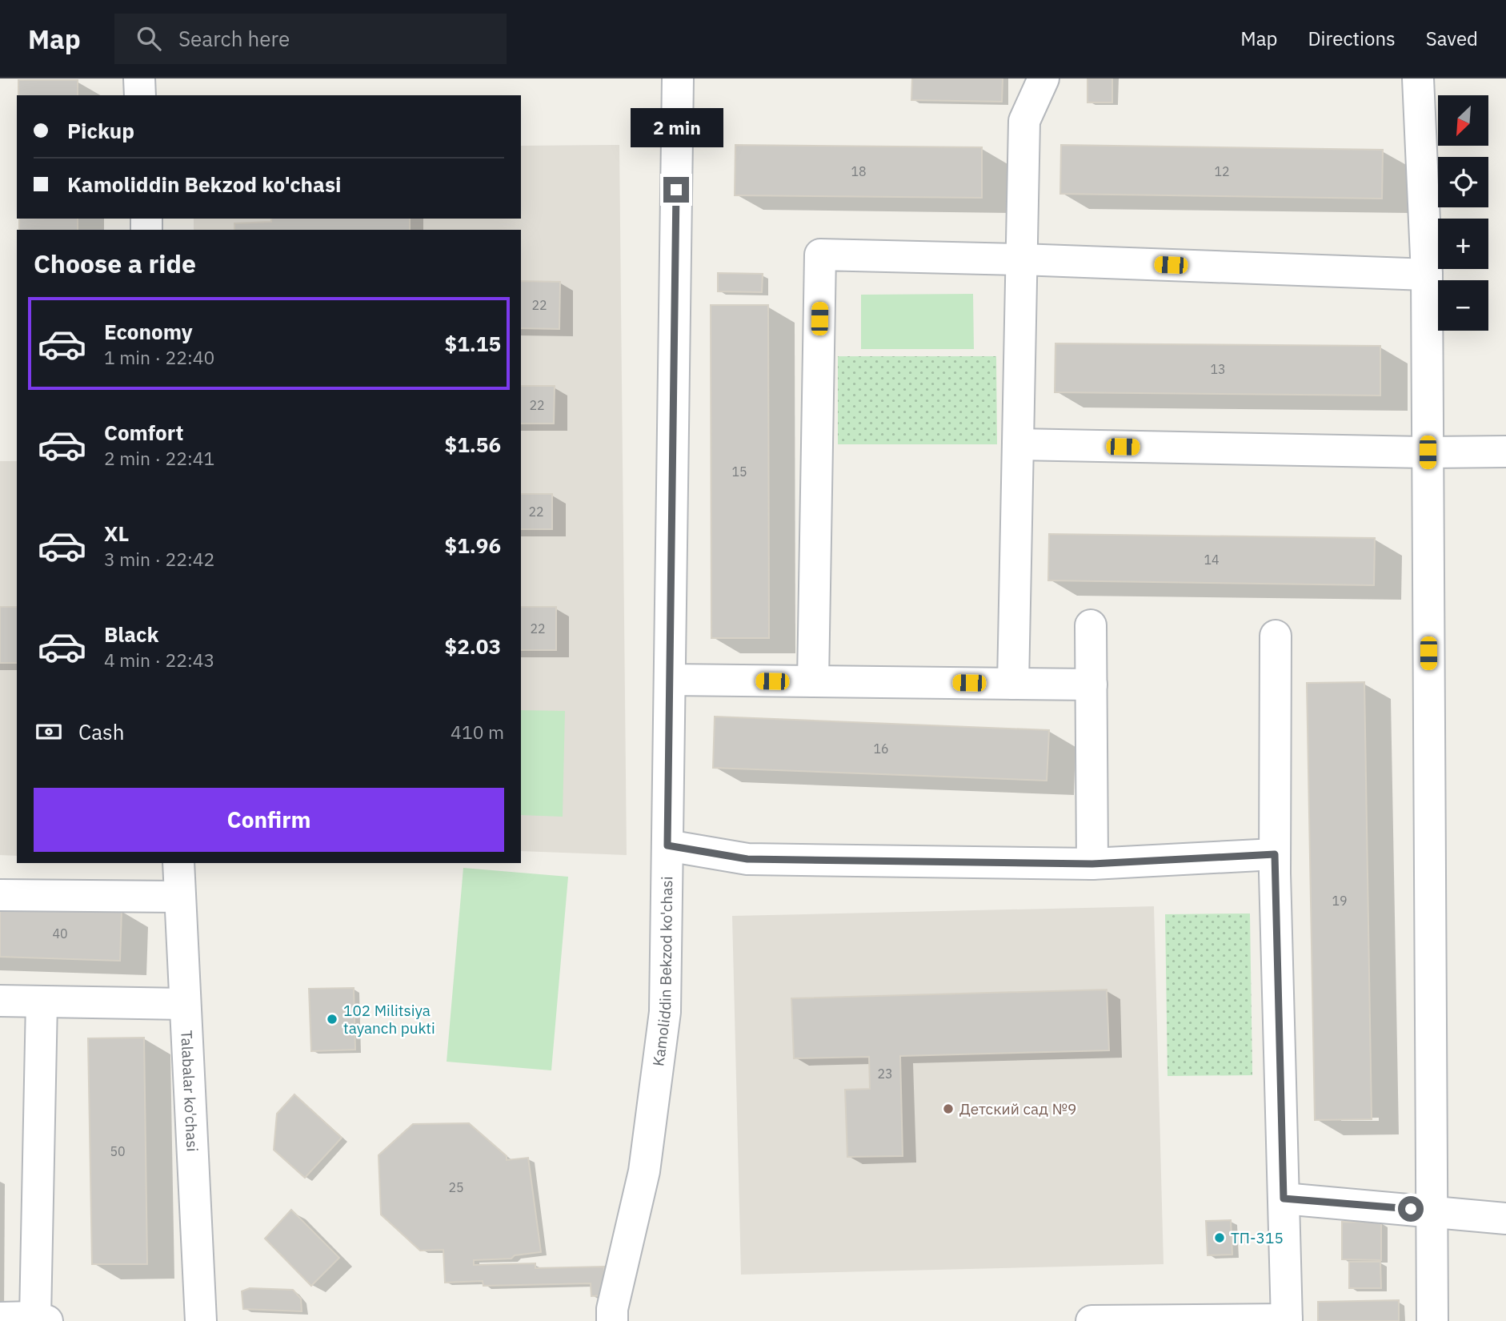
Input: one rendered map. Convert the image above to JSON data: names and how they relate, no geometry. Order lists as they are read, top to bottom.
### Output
{
  "streets": {
    "street": ["Kamoliddin Bekzod ko'chasi", "Talabalar ko'chasi"]
  },
  "places": ["102 Militsiya tayanch pukti", "Детский сад №9", "ТП-315"],
  "house_numbers": [
    "18",
    "12",
    "22",
    "13",
    "22",
    "15",
    "22",
    "14",
    "22",
    "16",
    "19",
    "40",
    "23",
    "50",
    "25"
  ],
  "north": "bottom left",
  "page": {
    "header": "Map",
    "search": "Search here",
    "nav": ["Map", "Directions", "Saved"],
    "map_buttons": ["+", "−"],
    "banner": ["Pickup", "Kamoliddin Bekzod ko'chasi"],
    "bubble": "2 min",
    "heading": "Choose a ride",
    "list": [
      {
        "name": "Economy",
        "note": "1 min · 22:40",
        "value": "$1.15"
      },
      {
        "name": "Comfort",
        "note": "2 min · 22:41",
        "value": "$1.56"
      },
      {
        "name": "XL",
        "note": "3 min · 22:42",
        "value": "$1.96"
      },
      {
        "name": "Black",
        "note": "4 min · 22:43",
        "value": "$2.03"
      }
    ],
    "pay": ["Cash", "410 m"],
    "buttons": "Confirm"
  }
}
